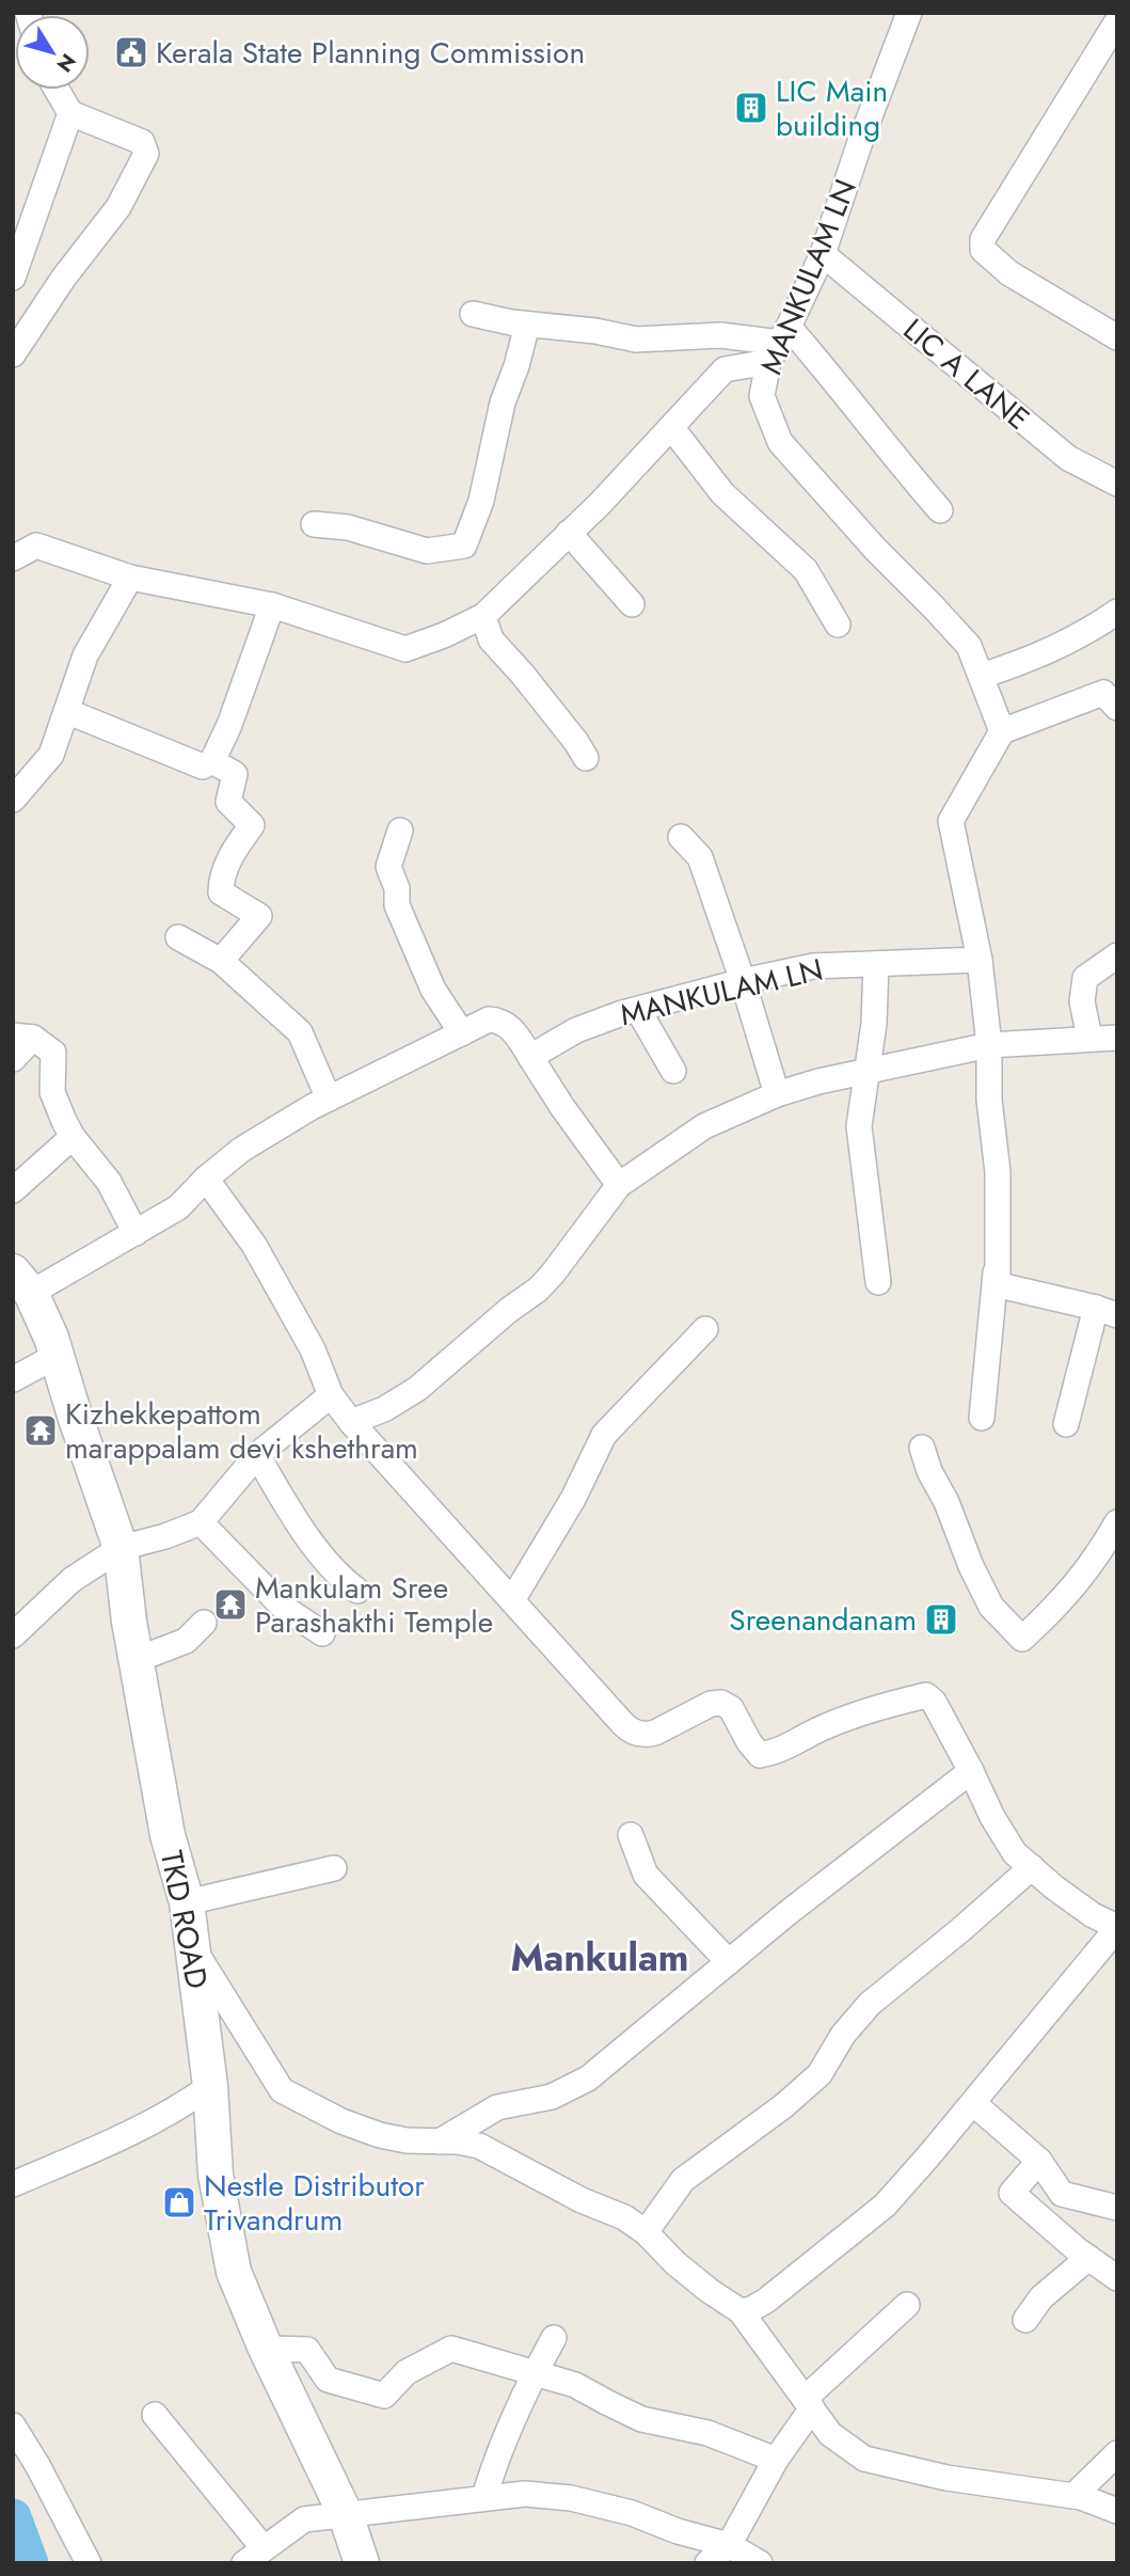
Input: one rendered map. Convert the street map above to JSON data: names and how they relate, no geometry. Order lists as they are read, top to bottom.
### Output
{
  "streets": {
    "street": ["MANKULAM LN", "LIC A LANE", "TKD ROAD"]
  },
  "crossings": [
    ["MANKULAM LN", "LIC A LANE"]
  ],
  "districts": ["Mankulam"],
  "places": {
    "public building": ["Kerala State Planning Commission"],
    "building": ["LIC Main building", "Sreenandanam"],
    "temple": ["Kizhekkepattom marappalam devi kshethram", "Mankulam Sree Parashakthi Temple"],
    "shop": ["Nestle Distributor Trivandrum"]
  },
  "north": "bottom right"
}
